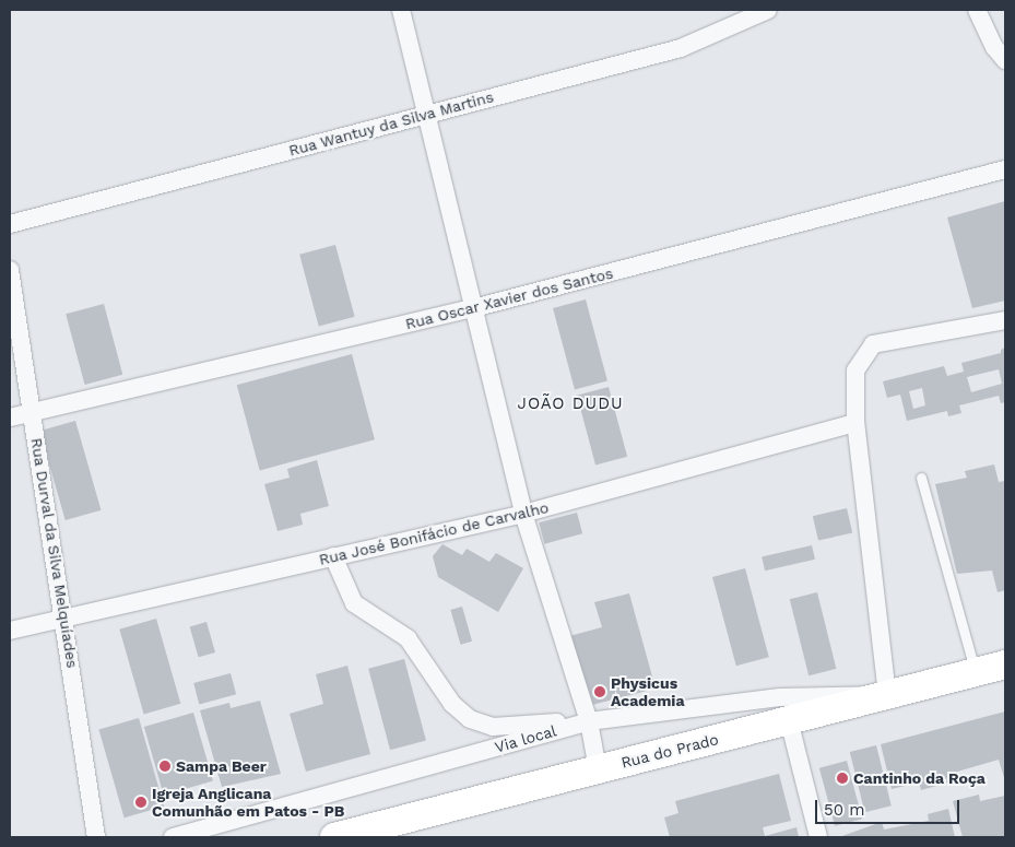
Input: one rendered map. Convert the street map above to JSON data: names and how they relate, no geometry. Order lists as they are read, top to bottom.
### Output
{
  "streets": {
    "main road": ["Rua do Prado"],
    "street": [
      "Rua Wantuy da Silva Martins",
      "Rua Oscar Xavier dos Santos",
      "Rua José Bonifácio de Carvalho",
      "Rua Durval da Silva Melquíades",
      "Via local"
    ]
  },
  "crossings": [
    ["Rua Oscar Xavier dos Santos", "Rua Durval da Silva Melquíades"],
    ["Rua José Bonifácio de Carvalho", "Rua Durval da Silva Melquíades"],
    ["Via local", "Rua do Prado"]
  ],
  "districts": ["JOÃO DUDU"],
  "places": [
    "Physicus Academia",
    "Sampa Beer",
    "Cantinho da Roça",
    "Igreja Anglicana Comunhão em Patos - PB"
  ],
  "scale_bar": "50 m"
}
